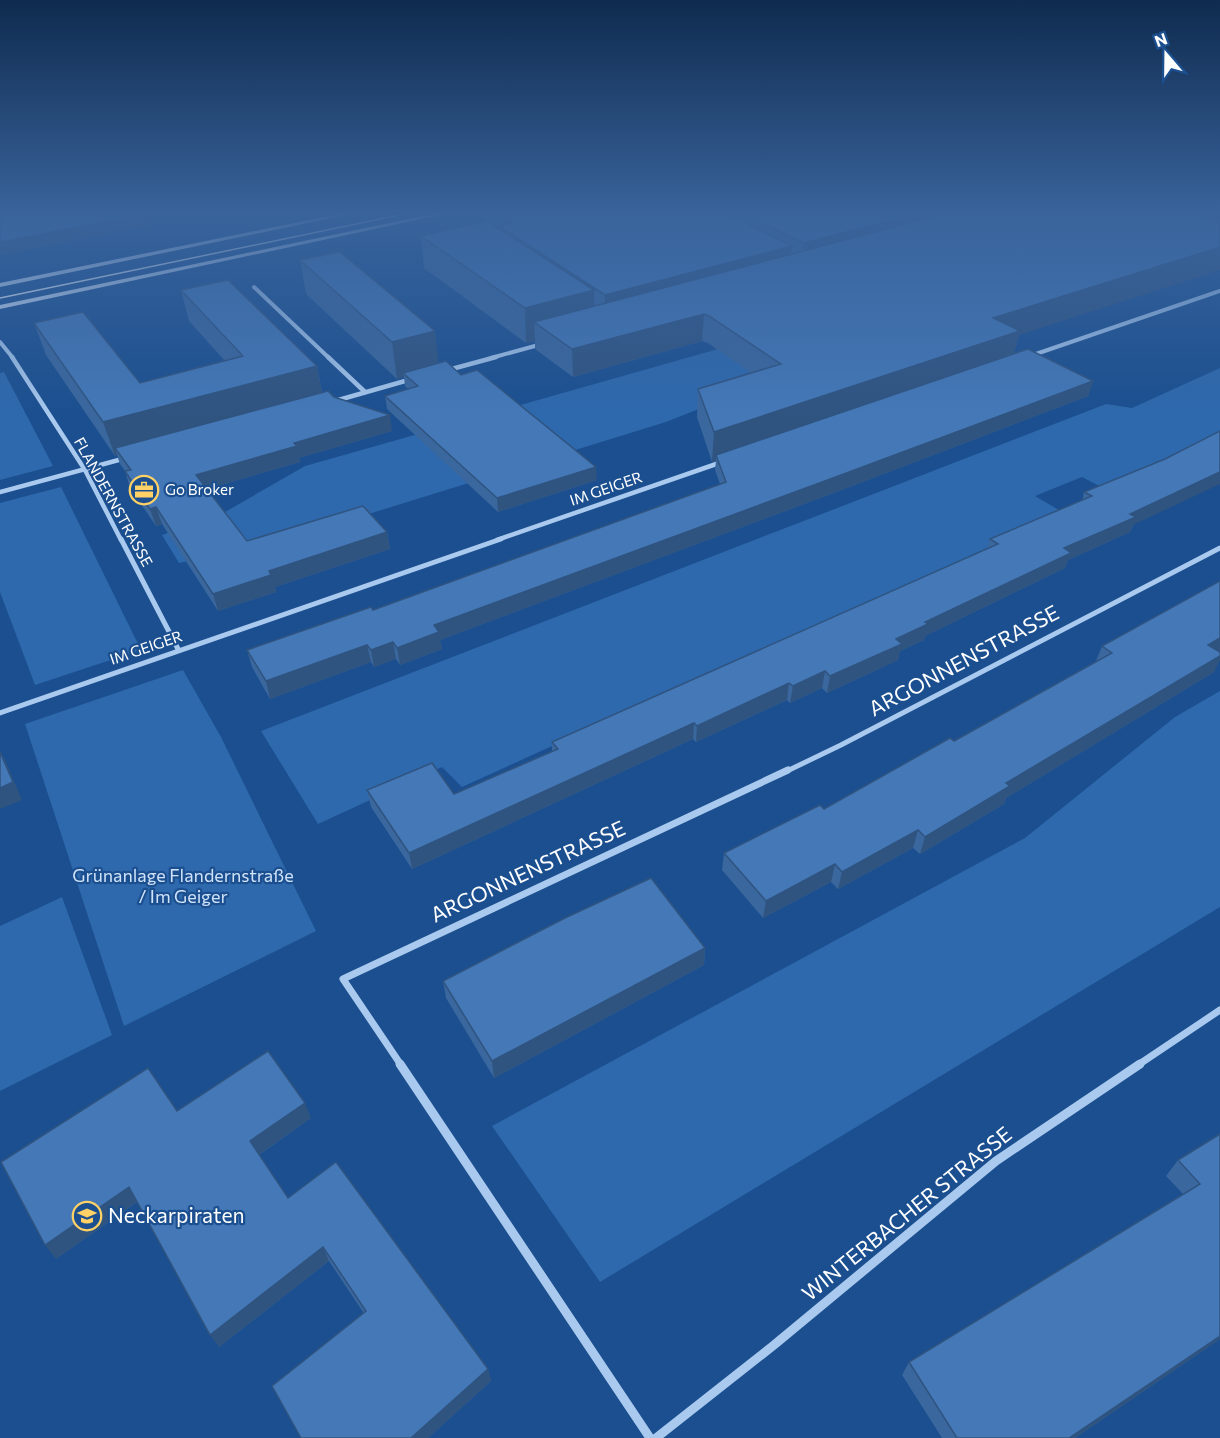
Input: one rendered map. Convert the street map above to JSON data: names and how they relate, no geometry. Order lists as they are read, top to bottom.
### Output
{
  "streets": {
    "street": [
      "IM GEIGER",
      "FLANDERNSTRASSE",
      "ARGONNENSTRASSE",
      "WINTERBACHER STRASSE"
    ]
  },
  "crossings": [
    ["IM GEIGER", "FLANDERNSTRASSE"]
  ],
  "parks": ["Grünanlage Flandernstraße / Im Geiger"],
  "places": {
    "office": ["Go Broker"],
    "school or university": ["Neckarpiraten"]
  },
  "north": "top"
}
